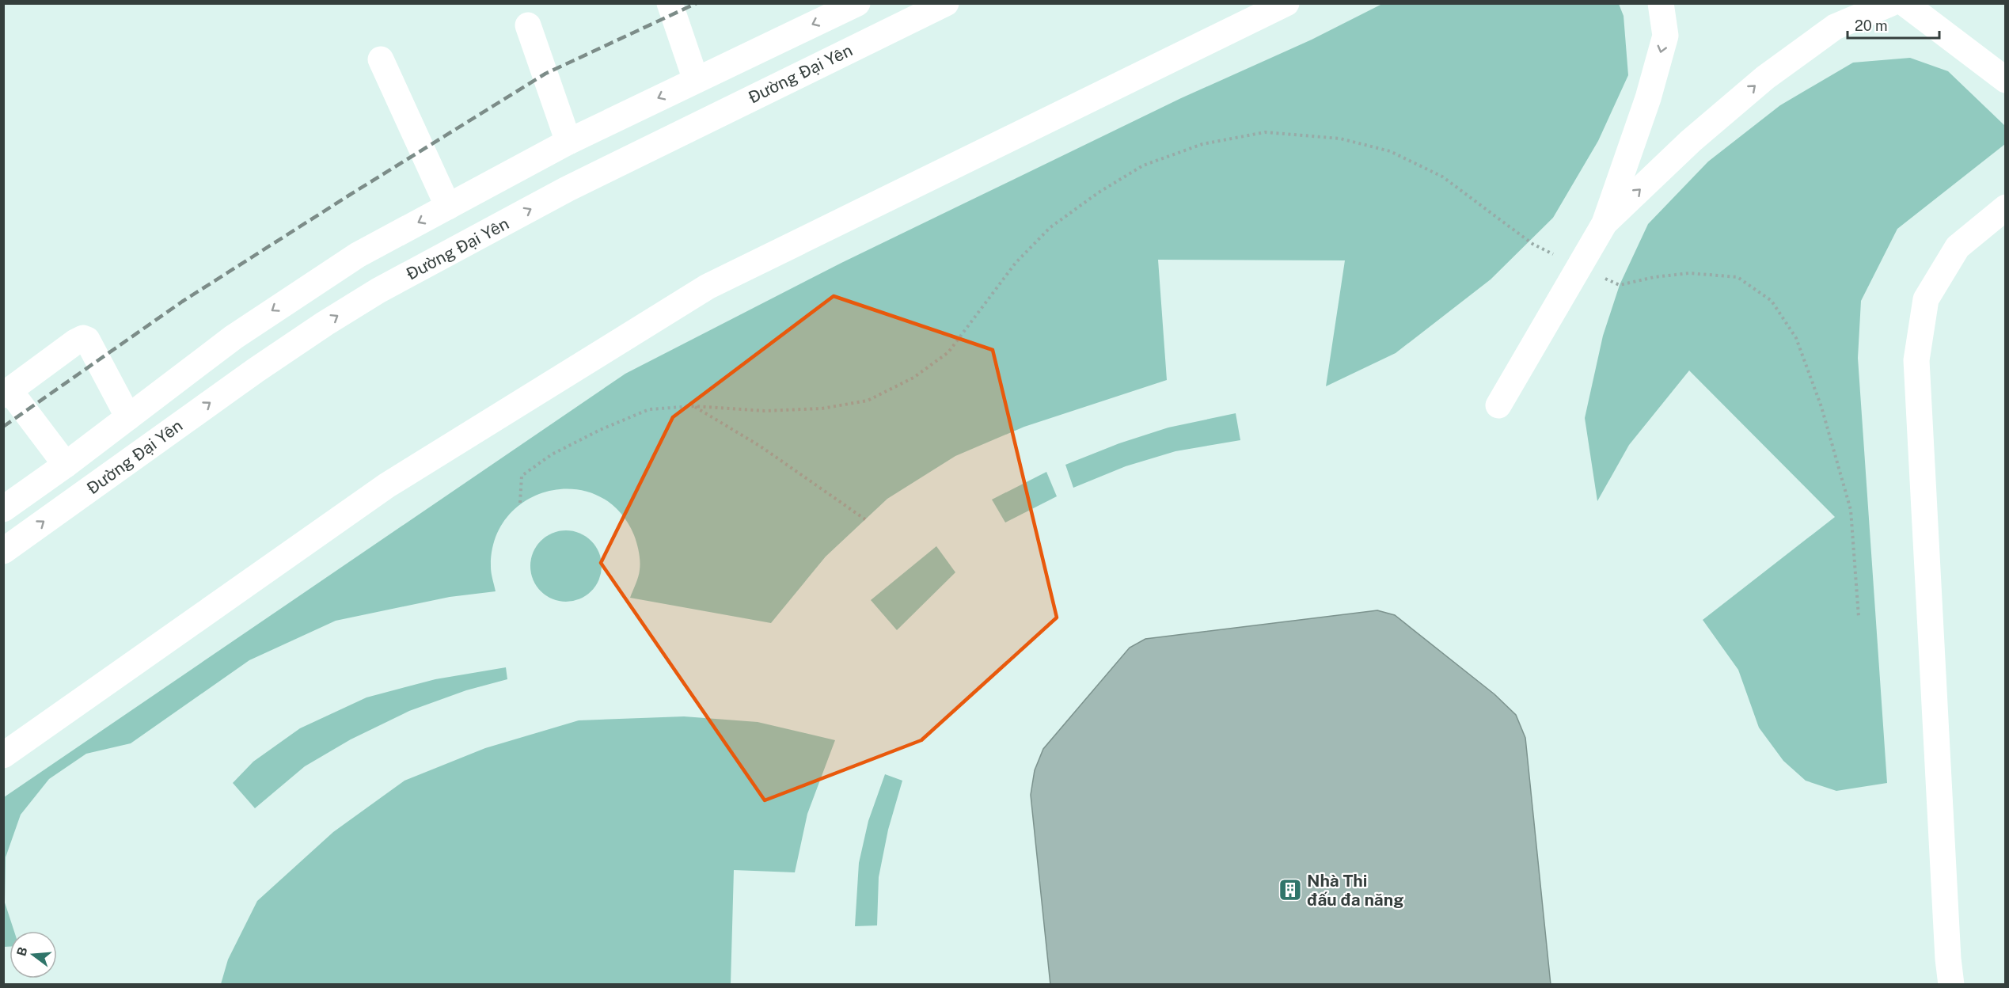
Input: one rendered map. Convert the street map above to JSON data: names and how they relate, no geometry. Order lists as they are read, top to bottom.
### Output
{
  "streets": {
    "main road": ["Đường Đại Yên"]
  },
  "places": {
    "building": ["Nhà Thi đấu đa năng"]
  },
  "scale_bar": "20 m",
  "north": "left"
}
